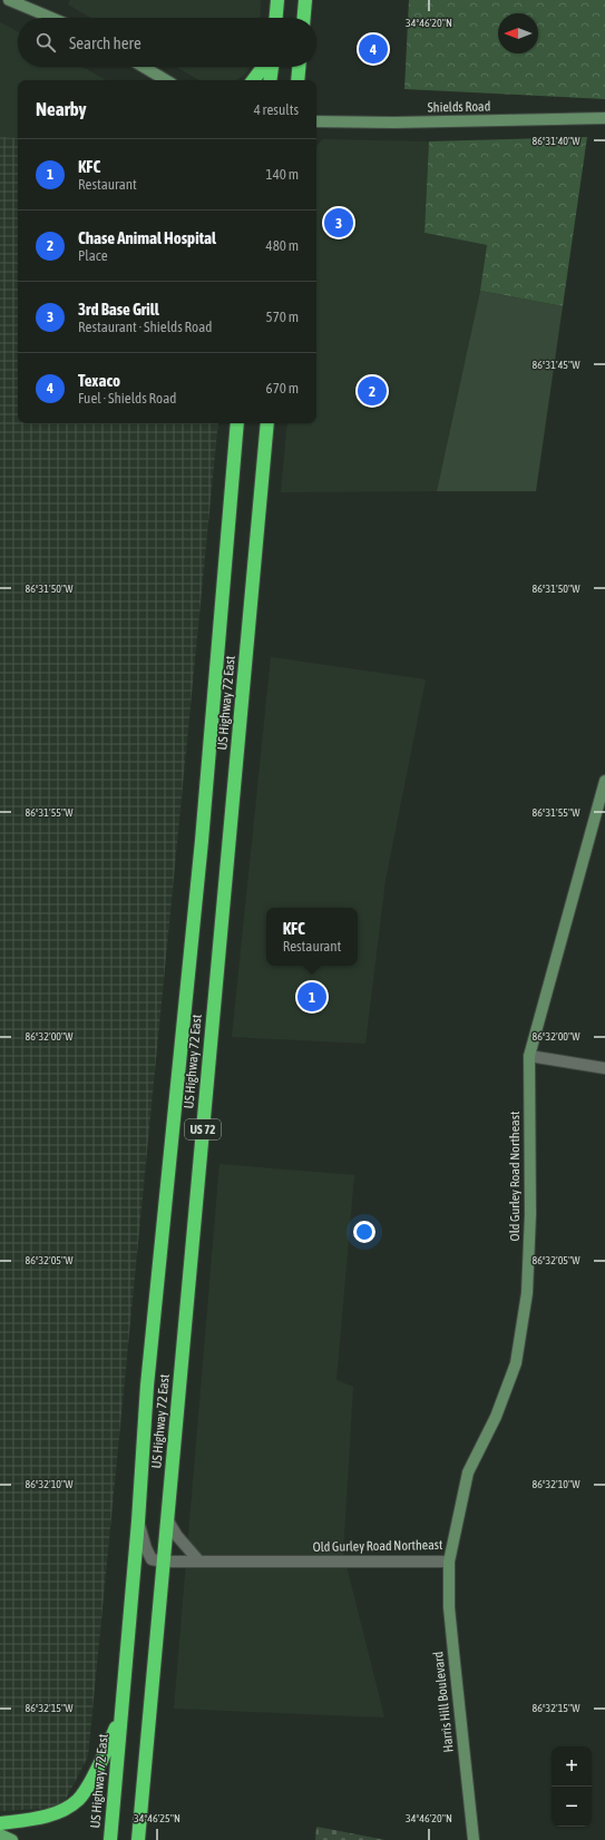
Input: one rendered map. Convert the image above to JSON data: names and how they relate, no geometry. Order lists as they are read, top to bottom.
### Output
{
  "streets": {
    "highway": ["US Highway 72 East", "US 72"],
    "street": ["Shields Road", "Old Gurley Road Northeast", "Harris Hill Boulevard"]
  },
  "crossings": [
    ["US Highway 72 East", "Old Gurley Road Northeast"],
    ["Old Gurley Road Northeast", "Harris Hill Boulevard"]
  ],
  "north": "left",
  "page": {
    "search": "Search here",
    "pins": [
      "4",
      "3",
      "2",
      "1"
    ],
    "heading": ["Nearby", "4 results"],
    "list": [
      {
        "mark": "1",
        "name": "KFC",
        "note": "Restaurant",
        "value": "140 m"
      },
      {
        "mark": "2",
        "name": "Chase Animal Hospital",
        "note": "Place",
        "value": "480 m"
      },
      {
        "mark": "3",
        "name": "3rd Base Grill",
        "note": "Restaurant · Shields Road",
        "value": "570 m"
      },
      {
        "mark": "4",
        "name": "Texaco",
        "note": "Fuel · Shields Road",
        "value": "670 m"
      }
    ],
    "popup": ["KFC", "Restaurant"],
    "map_buttons": ["+", "−"]
  },
  "coordinates": [
    "34°46'20\"N",
    "86°31'40\"W",
    "86°31'45\"W",
    "86°31'50\"W",
    "86°31'55\"W",
    "86°32'00\"W",
    "86°32'05\"W",
    "86°32'10\"W",
    "86°32'15\"W",
    "34°46'25\"N"
  ]
}
